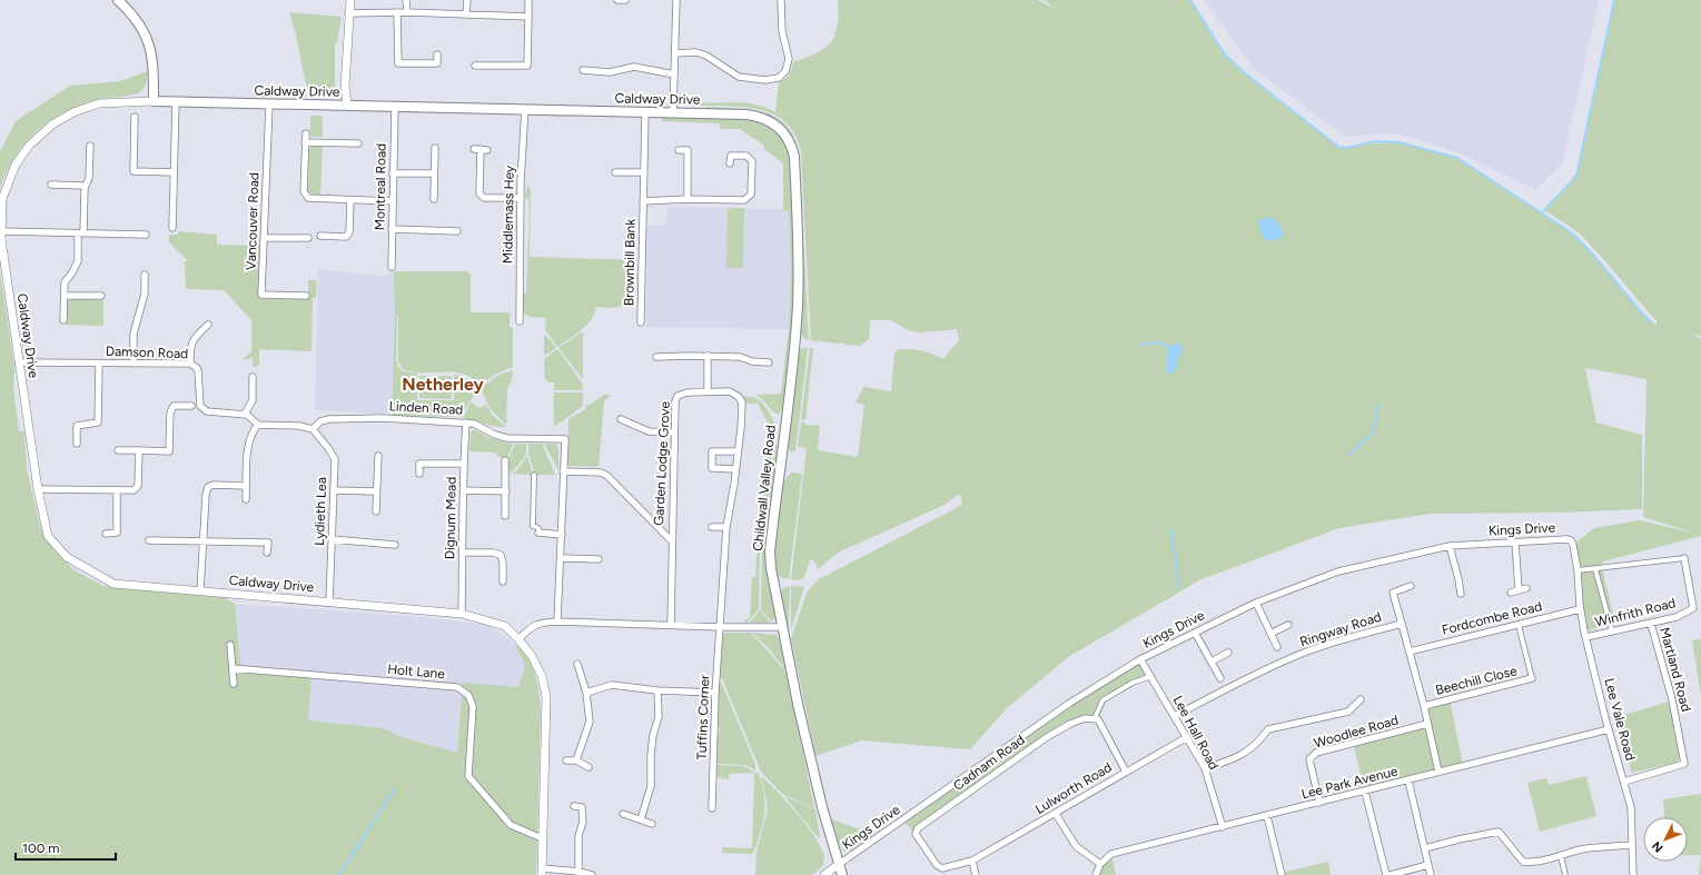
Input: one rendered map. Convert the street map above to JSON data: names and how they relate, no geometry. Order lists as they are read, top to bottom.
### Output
{
  "streets": {
    "main road": ["Caldway Drive", "Childwall Valley Road"],
    "street": [
      "Montreal Road",
      "Middlemass Hey",
      "Vancouver Road",
      "Brownbill Bank",
      "Damson Road",
      "Linden Road",
      "Garden Lodge Grove",
      "Lydieth Lea",
      "Dignum Mead",
      "Kings Drive",
      "Winfrith Road",
      "Fordcombe Road",
      "Ringway Road",
      "Martland Road",
      "Holt Lane",
      "Beechill Close",
      "Tuffins Corner",
      "Lee Vale Road",
      "Woodlee Road",
      "Lee Hall Road",
      "Cadnam Road",
      "Lee Park Avenue",
      "Lulworth Road"
    ]
  },
  "crossings": [
    ["Caldway Drive", "Montreal Road"],
    ["Caldway Drive", "Middlemass Hey"],
    ["Caldway Drive", "Vancouver Road"],
    ["Caldway Drive", "Brownbill Bank"],
    ["Caldway Drive", "Damson Road"],
    ["Caldway Drive", "Childwall Valley Road"],
    ["Caldway Drive", "Lydieth Lea"],
    ["Caldway Drive", "Dignum Mead"],
    ["Caldway Drive", "Holt Lane"],
    ["Linden Road", "Lydieth Lea"],
    ["Linden Road", "Dignum Mead"],
    ["Garden Lodge Grove", "Tuffins Corner"],
    ["Childwall Valley Road", "Kings Drive"],
    ["Kings Drive", "Lee Vale Road"],
    ["Kings Drive", "Lee Hall Road"],
    ["Winfrith Road", "Martland Road"],
    ["Winfrith Road", "Lee Vale Road"],
    ["Fordcombe Road", "Ringway Road"],
    ["Fordcombe Road", "Beechill Close"],
    ["Fordcombe Road", "Lee Vale Road"],
    ["Ringway Road", "Beechill Close"],
    ["Ringway Road", "Woodlee Road"],
    ["Ringway Road", "Lee Hall Road"],
    ["Ringway Road", "Lee Park Avenue"],
    ["Martland Road", "Lee Vale Road"],
    ["Lee Vale Road", "Lee Park Avenue"],
    ["Woodlee Road", "Lee Park Avenue"],
    ["Lee Hall Road", "Lee Park Avenue"],
    ["Lee Hall Road", "Lulworth Road"],
    ["Cadnam Road", "Lulworth Road"]
  ],
  "districts": ["Netherley"],
  "scale_bar": "100 m",
  "north": "bottom left"
}
